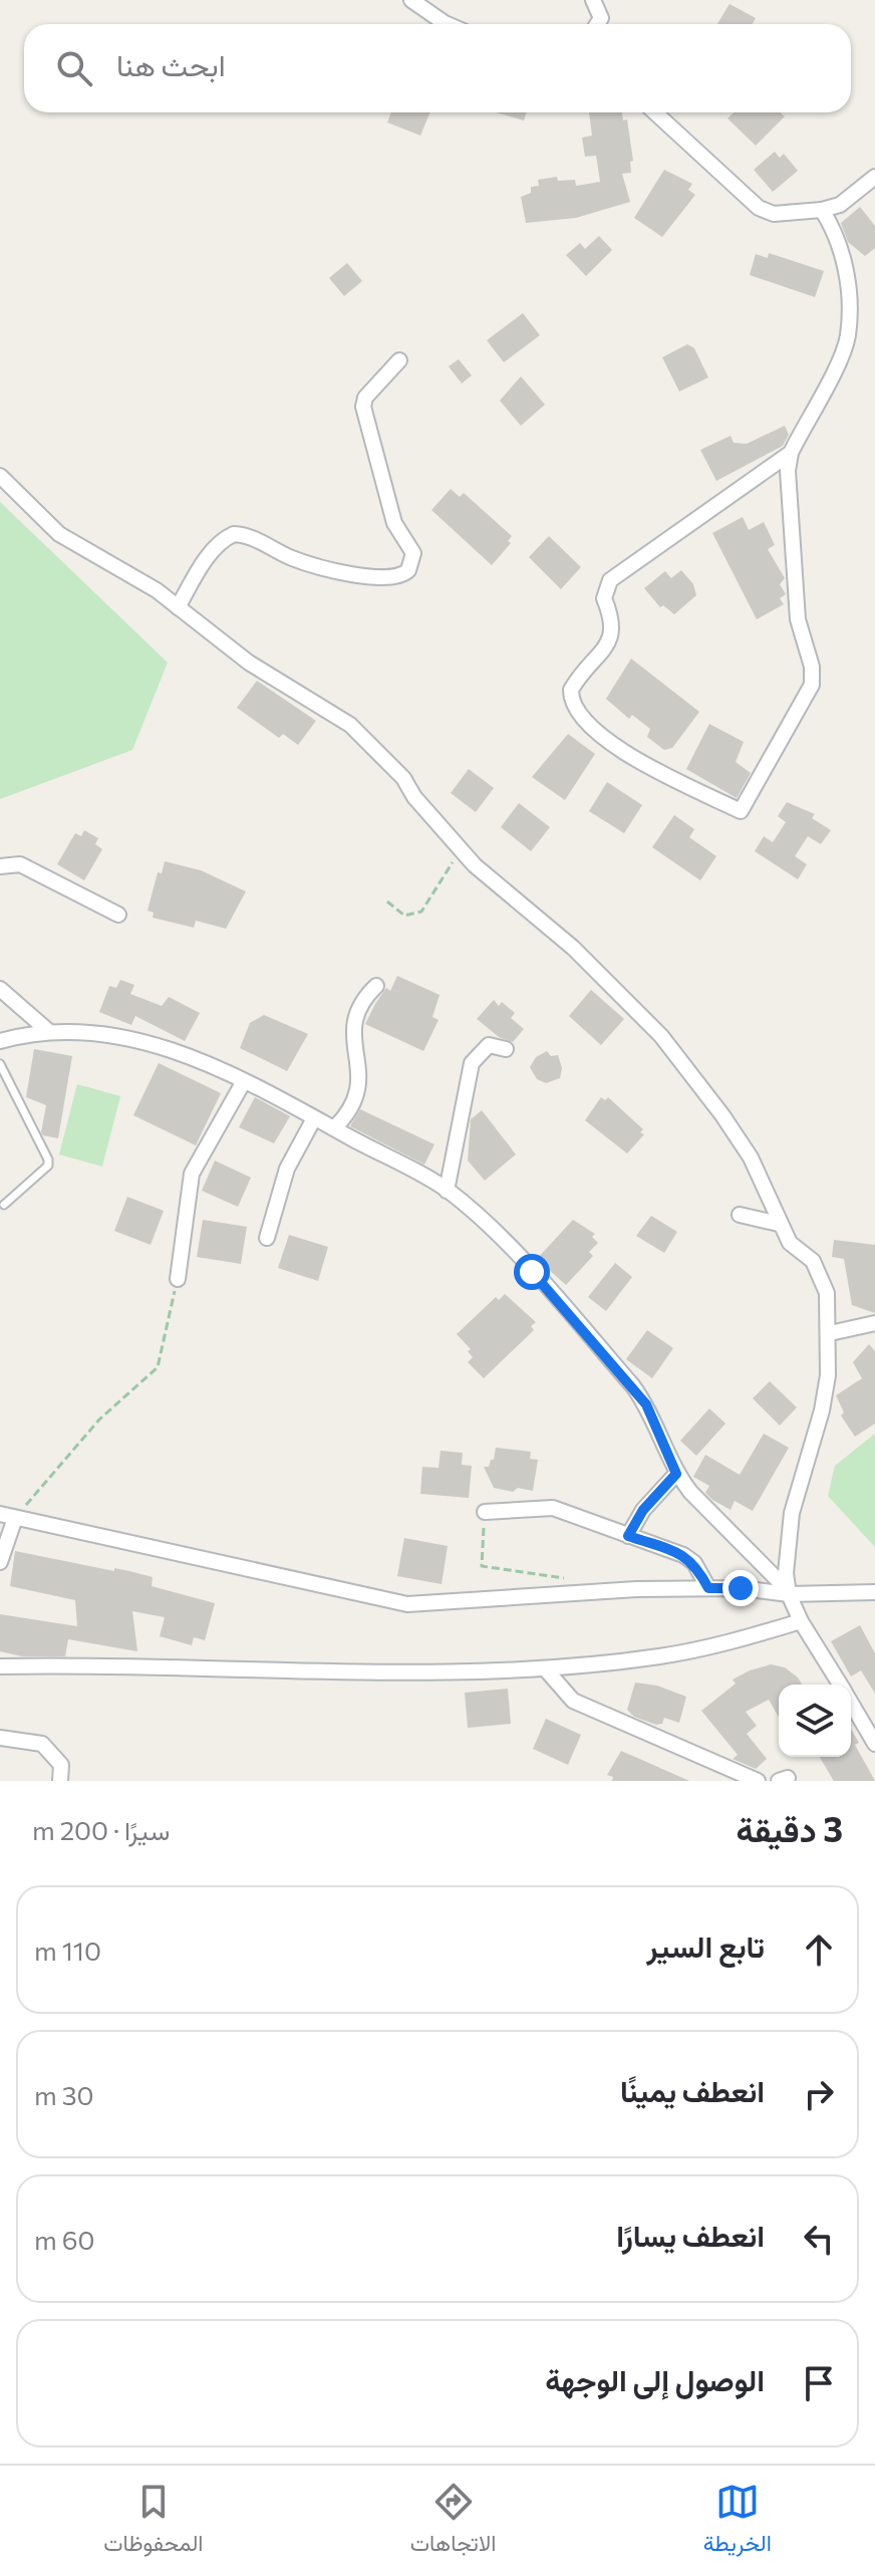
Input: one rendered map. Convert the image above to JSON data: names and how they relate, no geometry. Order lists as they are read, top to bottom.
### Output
{
  "page": {
    "search": "ابحث هنا",
    "heading": ["3 دقيقة", "سيرًا · 200 m"],
    "list": [
      ["تابع السير", "110 m"],
      ["انعطف يمينًا", "30 m"],
      ["انعطف يسارًا", "60 m"],
      "الوصول إلى الوجهة"
    ],
    "nav": ["الخريطة", "الاتجاهات", "المحفوظات"]
  }
}
